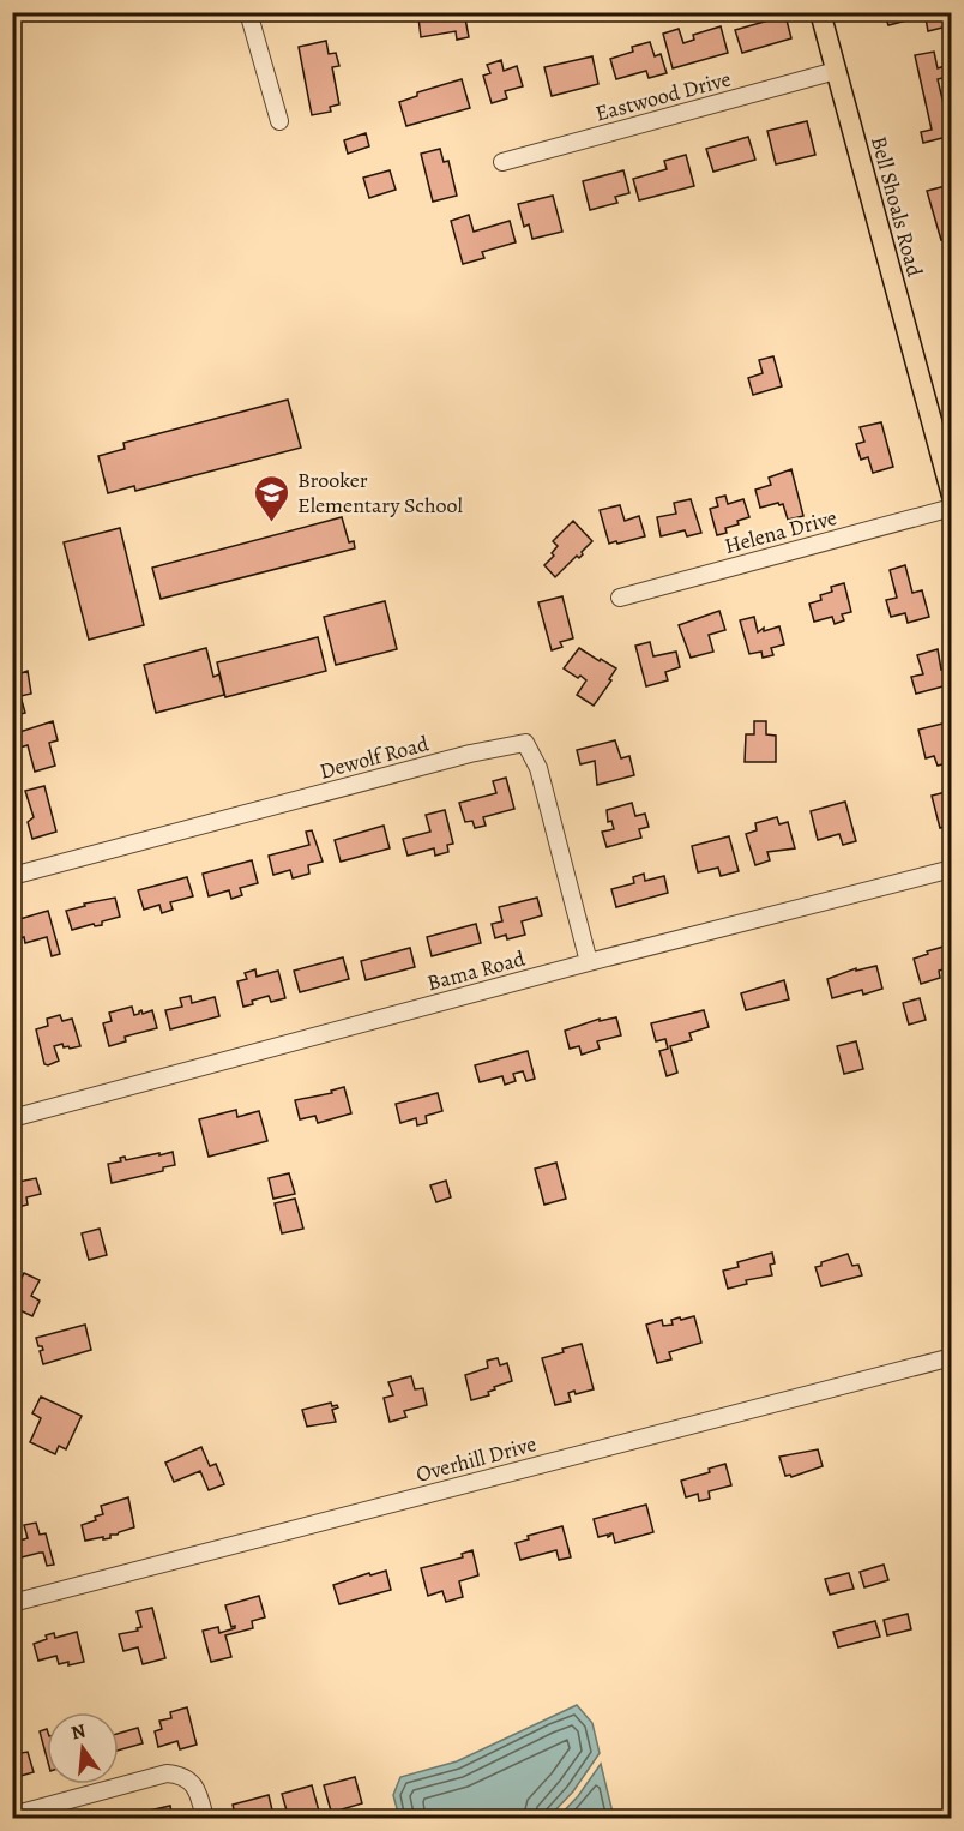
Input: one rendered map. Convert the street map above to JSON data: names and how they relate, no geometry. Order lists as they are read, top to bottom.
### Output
{
  "streets": {
    "main road": ["Bell Shoals Road"],
    "street": [
      "Eastwood Drive",
      "Helena Drive",
      "Dewolf Road",
      "Bama Road",
      "Overhill Drive"
    ]
  },
  "crossings": [
    ["Eastwood Drive", "Bell Shoals Road"],
    ["Dewolf Road", "Bama Road"]
  ],
  "places": {
    "school or university": ["Brooker Elementary School"]
  },
  "north": "top"
}
